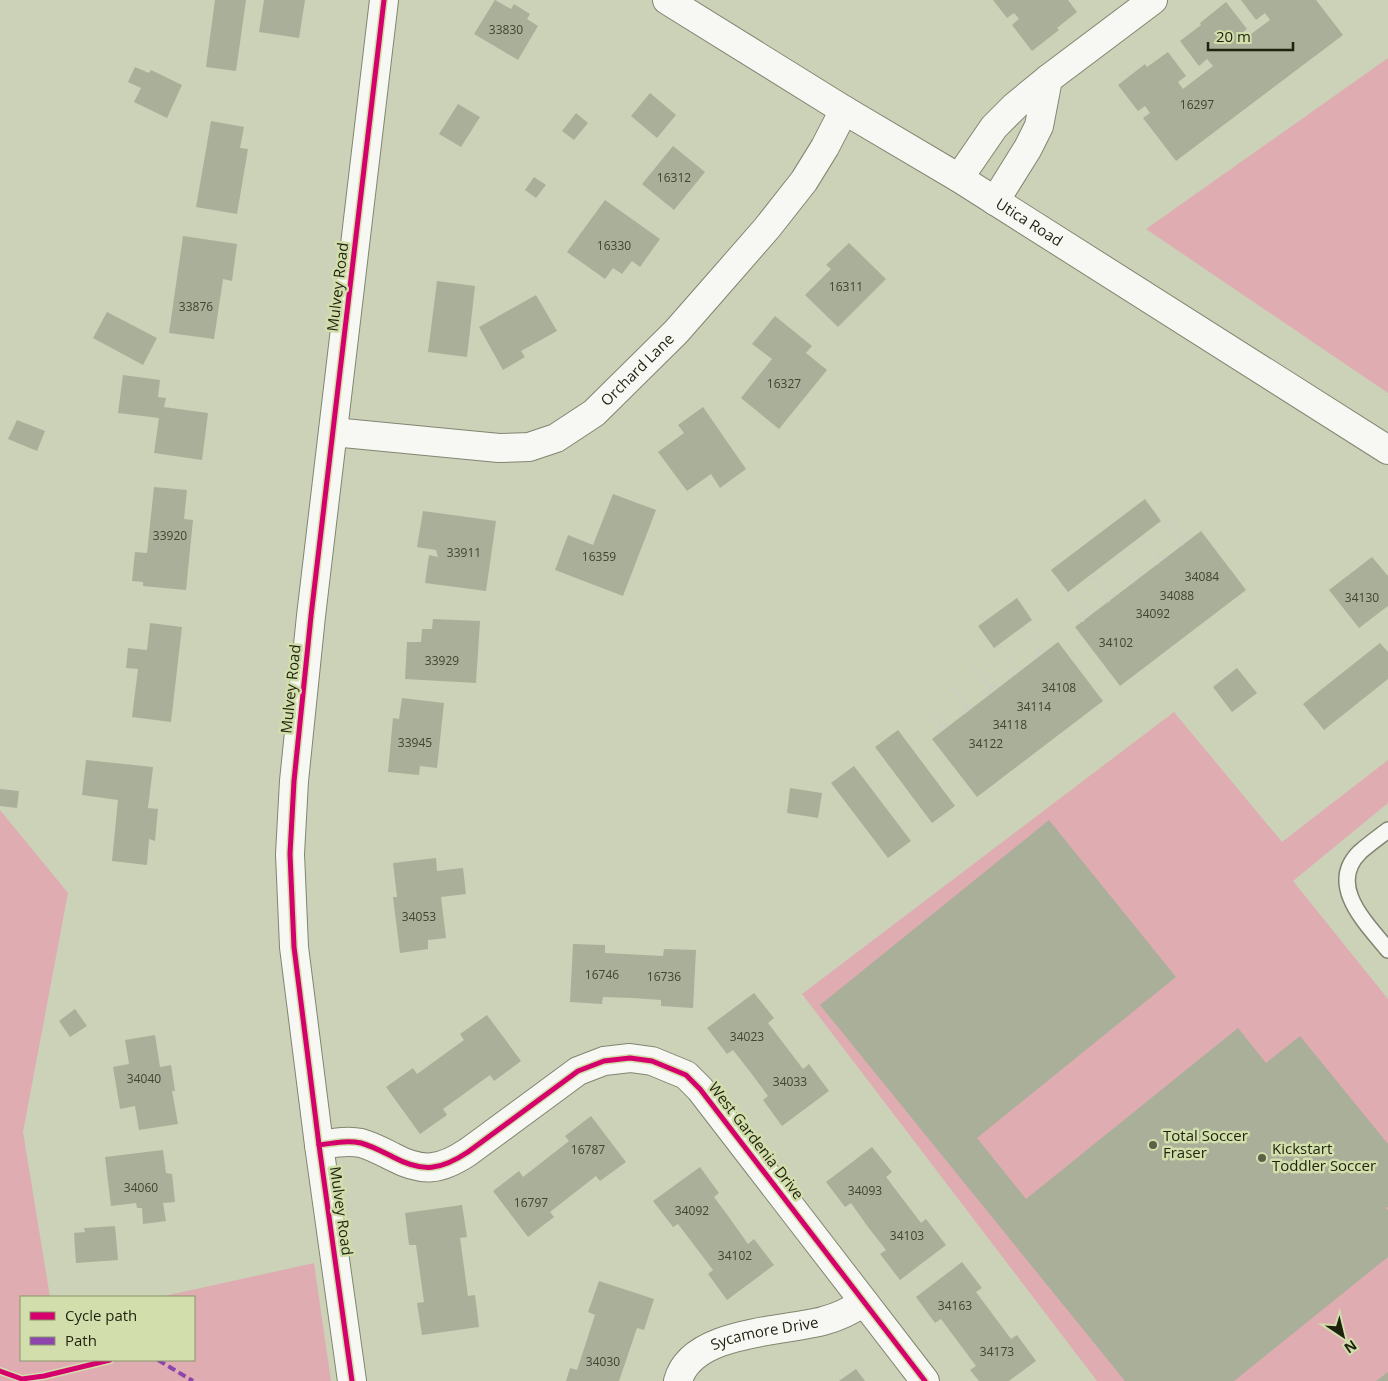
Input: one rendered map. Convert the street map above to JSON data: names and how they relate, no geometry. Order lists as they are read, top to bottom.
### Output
{
  "streets": {
    "street": [
      "Utica Road",
      "Mulvey Road",
      "Orchard Lane",
      "West Gardenia Drive",
      "Sycamore Drive"
    ]
  },
  "crossings": [
    ["Utica Road", "Orchard Lane"],
    ["Mulvey Road", "Orchard Lane"],
    ["Mulvey Road", "West Gardenia Drive"],
    ["West Gardenia Drive", "Sycamore Drive"]
  ],
  "places": ["Total Soccer Fraser", "Kickstart Toddler Soccer"],
  "house_numbers": [
    "33830",
    "16297",
    "16312",
    "16330",
    "16311",
    "33876",
    "16327",
    "33920",
    "33911",
    "16359",
    "34084",
    "34088",
    "34130",
    "34092",
    "34102",
    "33929",
    "34108",
    "34114",
    "34118",
    "33945",
    "34122",
    "34053",
    "16746",
    "16736",
    "34023",
    "34040",
    "34033",
    "16787",
    "34060",
    "34093",
    "16797",
    "34092",
    "34103",
    "34102",
    "34163",
    "34173",
    "34030"
  ],
  "legend": ["Cycle path", "Path"],
  "scale_bar": "20 m",
  "north": "bottom right"
}
